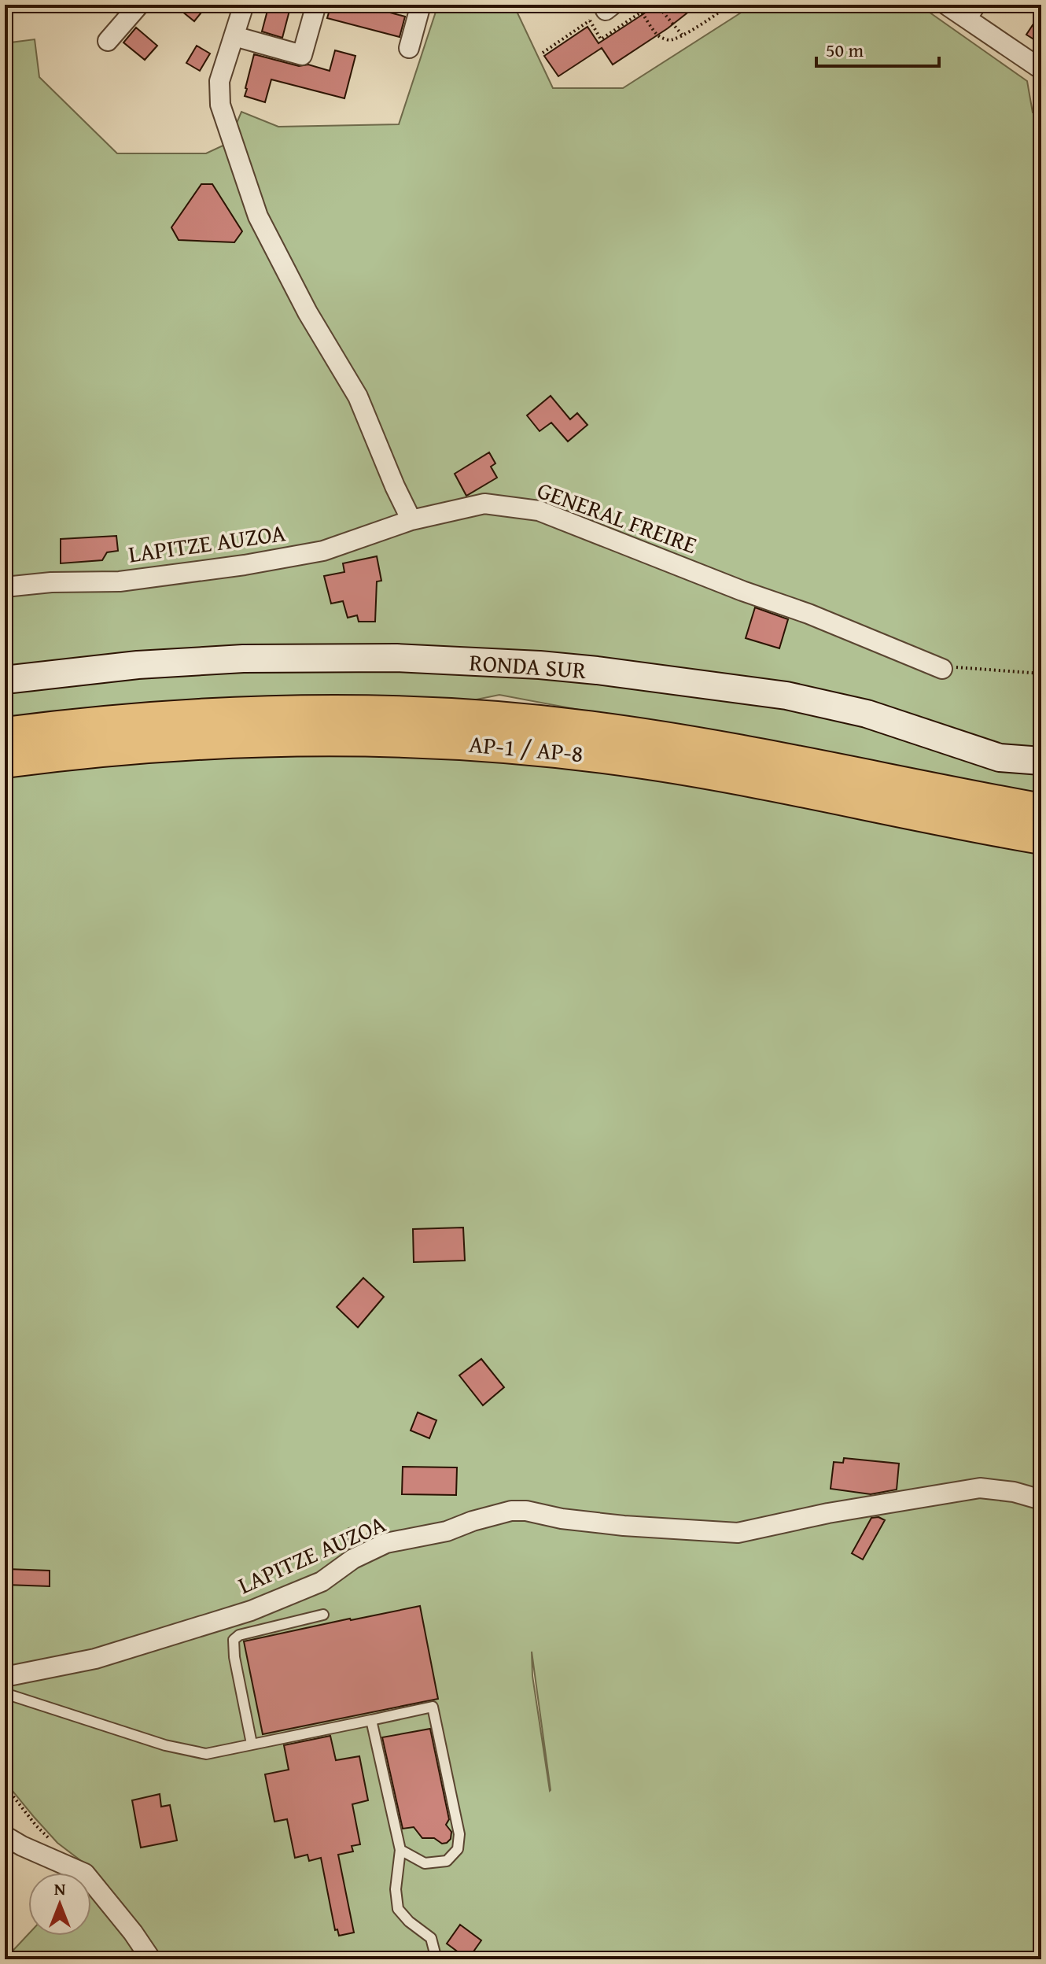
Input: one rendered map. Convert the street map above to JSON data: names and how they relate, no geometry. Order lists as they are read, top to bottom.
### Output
{
  "streets": {
    "highway": ["AP-1 / AP-8"],
    "main road": ["RONDA SUR"],
    "street": ["GENERAL FREIRE", "LAPITZE AUZOA"]
  },
  "crossings": [
    ["GENERAL FREIRE", "LAPITZE AUZOA"]
  ],
  "scale_bar": "50 m",
  "north": "top"
}
